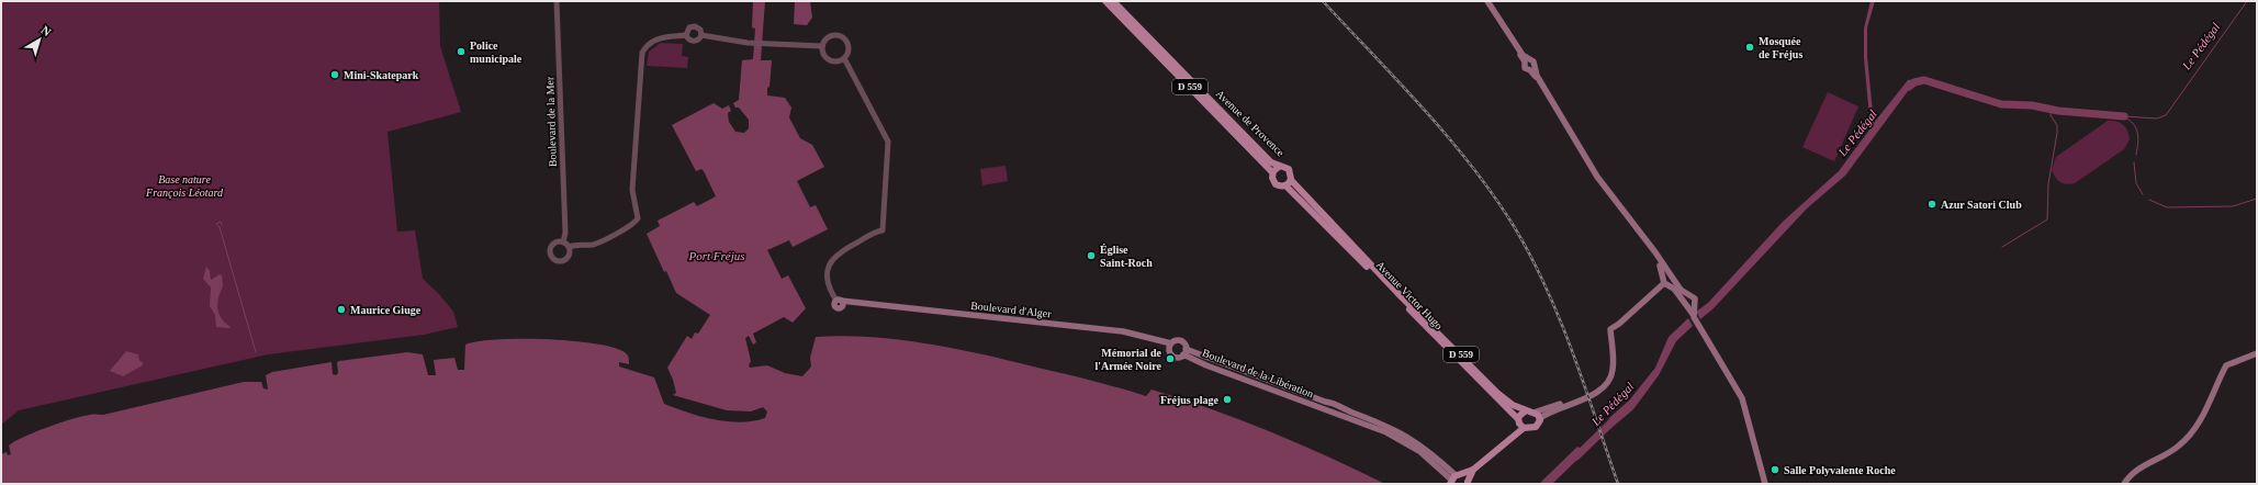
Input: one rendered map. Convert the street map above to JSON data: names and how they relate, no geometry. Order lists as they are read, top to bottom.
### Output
{
  "streets": {
    "main road": [
      "D 559",
      "Avenue de Provence",
      "Avenue Victor Hugo",
      "Boulevard d'Alger",
      "Boulevard de la Libération"
    ],
    "street": ["Boulevard de la Mer"]
  },
  "crossings": [
    ["Avenue de Provence", "Avenue Victor Hugo"],
    ["Boulevard d'Alger", "Boulevard de la Libération"]
  ],
  "water": ["Le Pédégal", "Port Fréjus"],
  "parks": ["Base nature François Léotard"],
  "places": [
    "Mosquée de Fréjus",
    "Police municipale",
    "Mini-Skatepark",
    "Azur Satori Club",
    "Église Saint-Roch",
    "Maurice Giuge",
    "Mémorial de l'Armée Noire",
    "Fréjus plage",
    "Salle Polyvalente Roche"
  ],
  "north": "top right"
}
